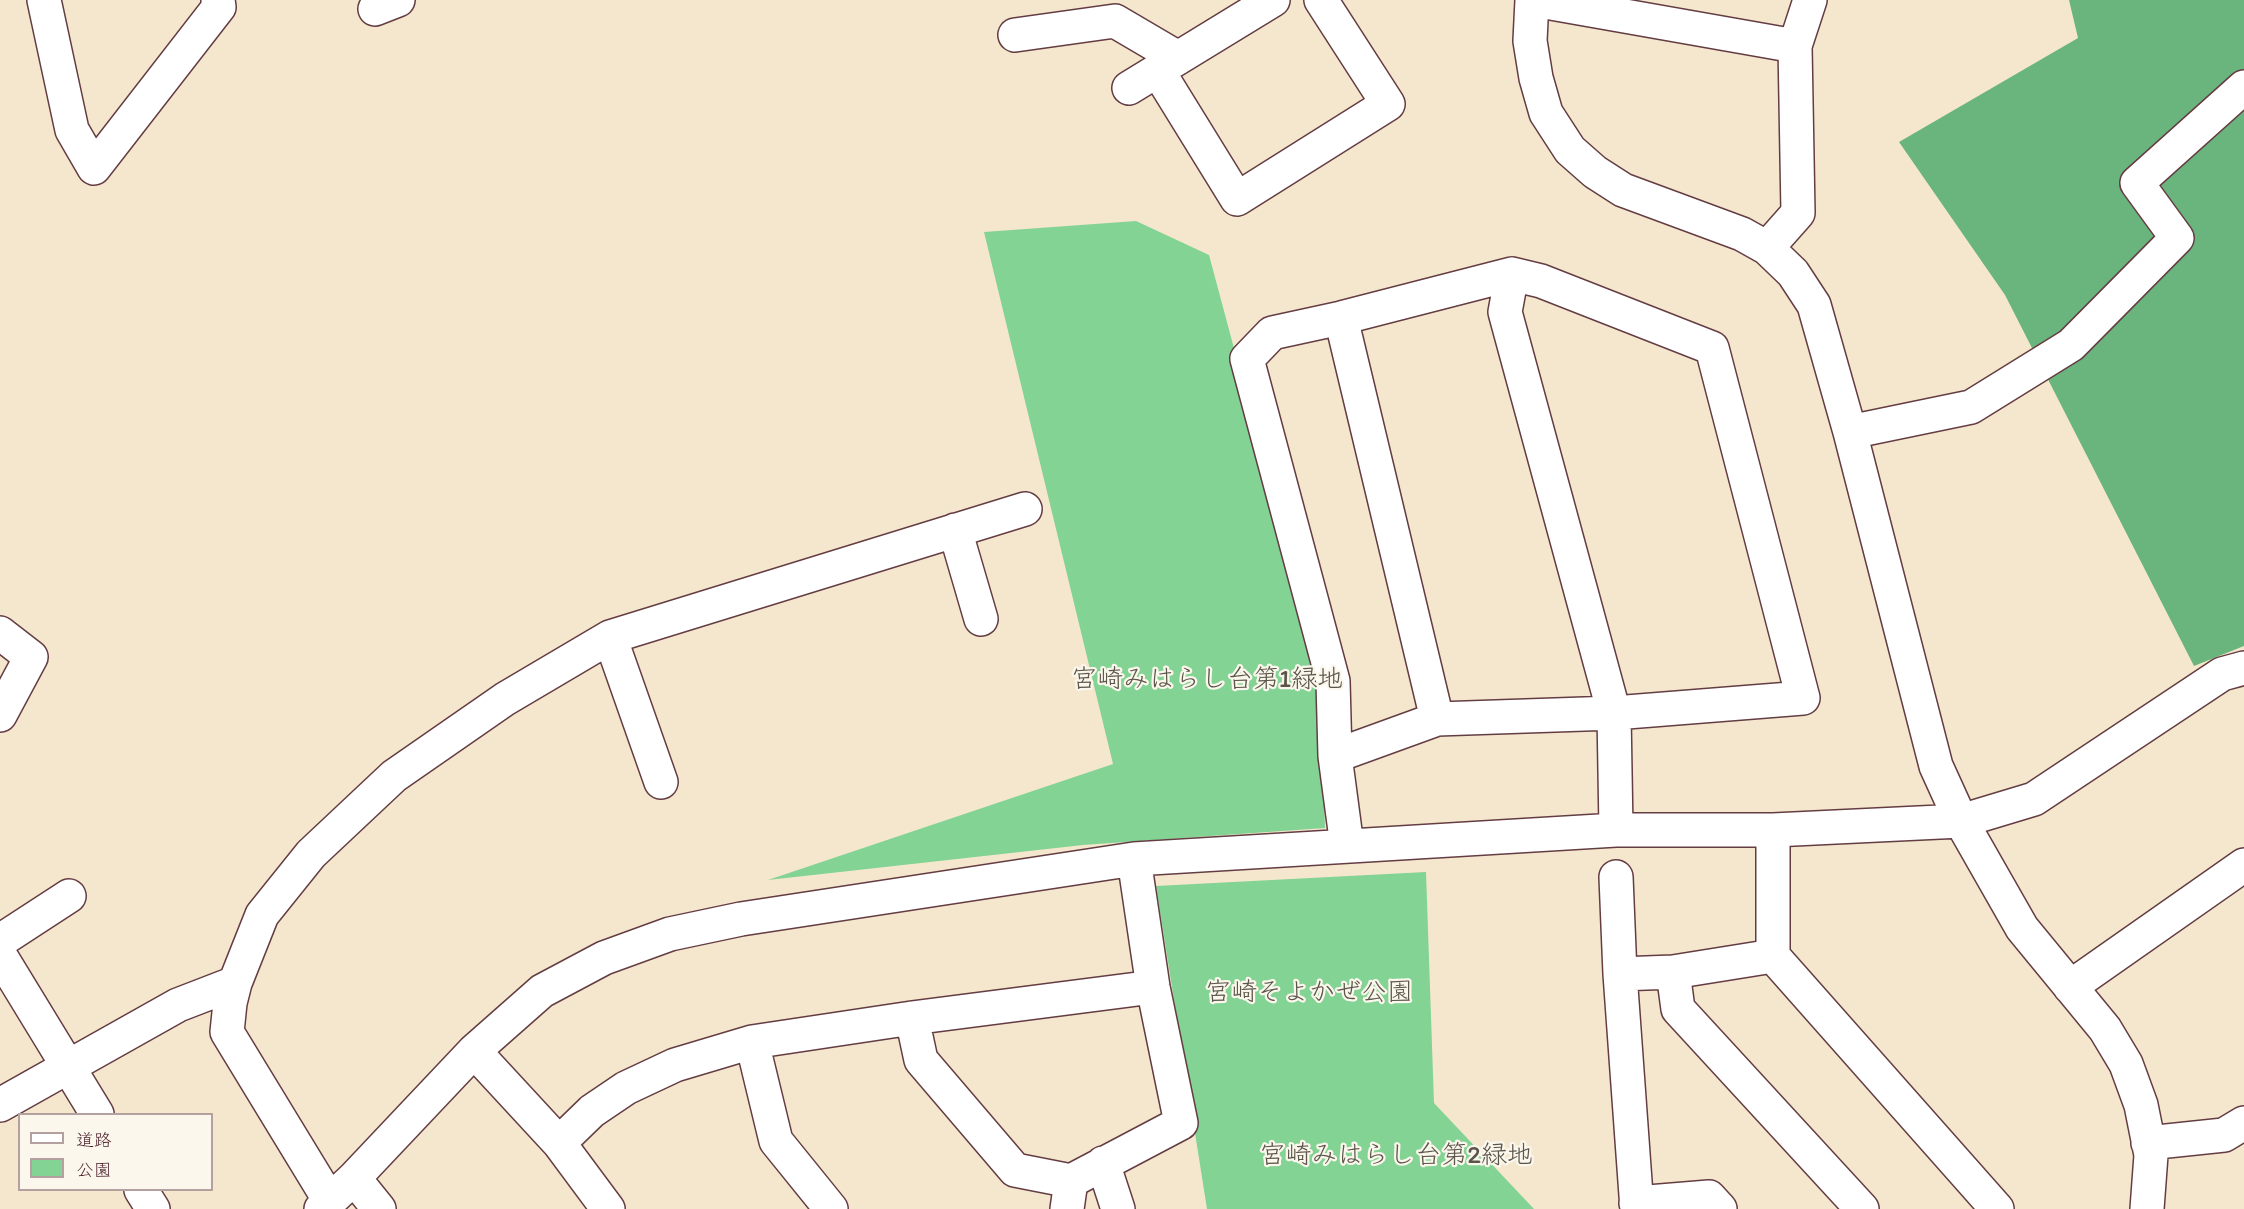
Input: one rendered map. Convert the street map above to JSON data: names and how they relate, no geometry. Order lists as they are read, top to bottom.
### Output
{
  "parks": ["宮崎みはらし台第1緑地", "宮崎そよかぜ公園", "宮崎みはらし台第2緑地"],
  "legend": ["道路", "公園"]
}
